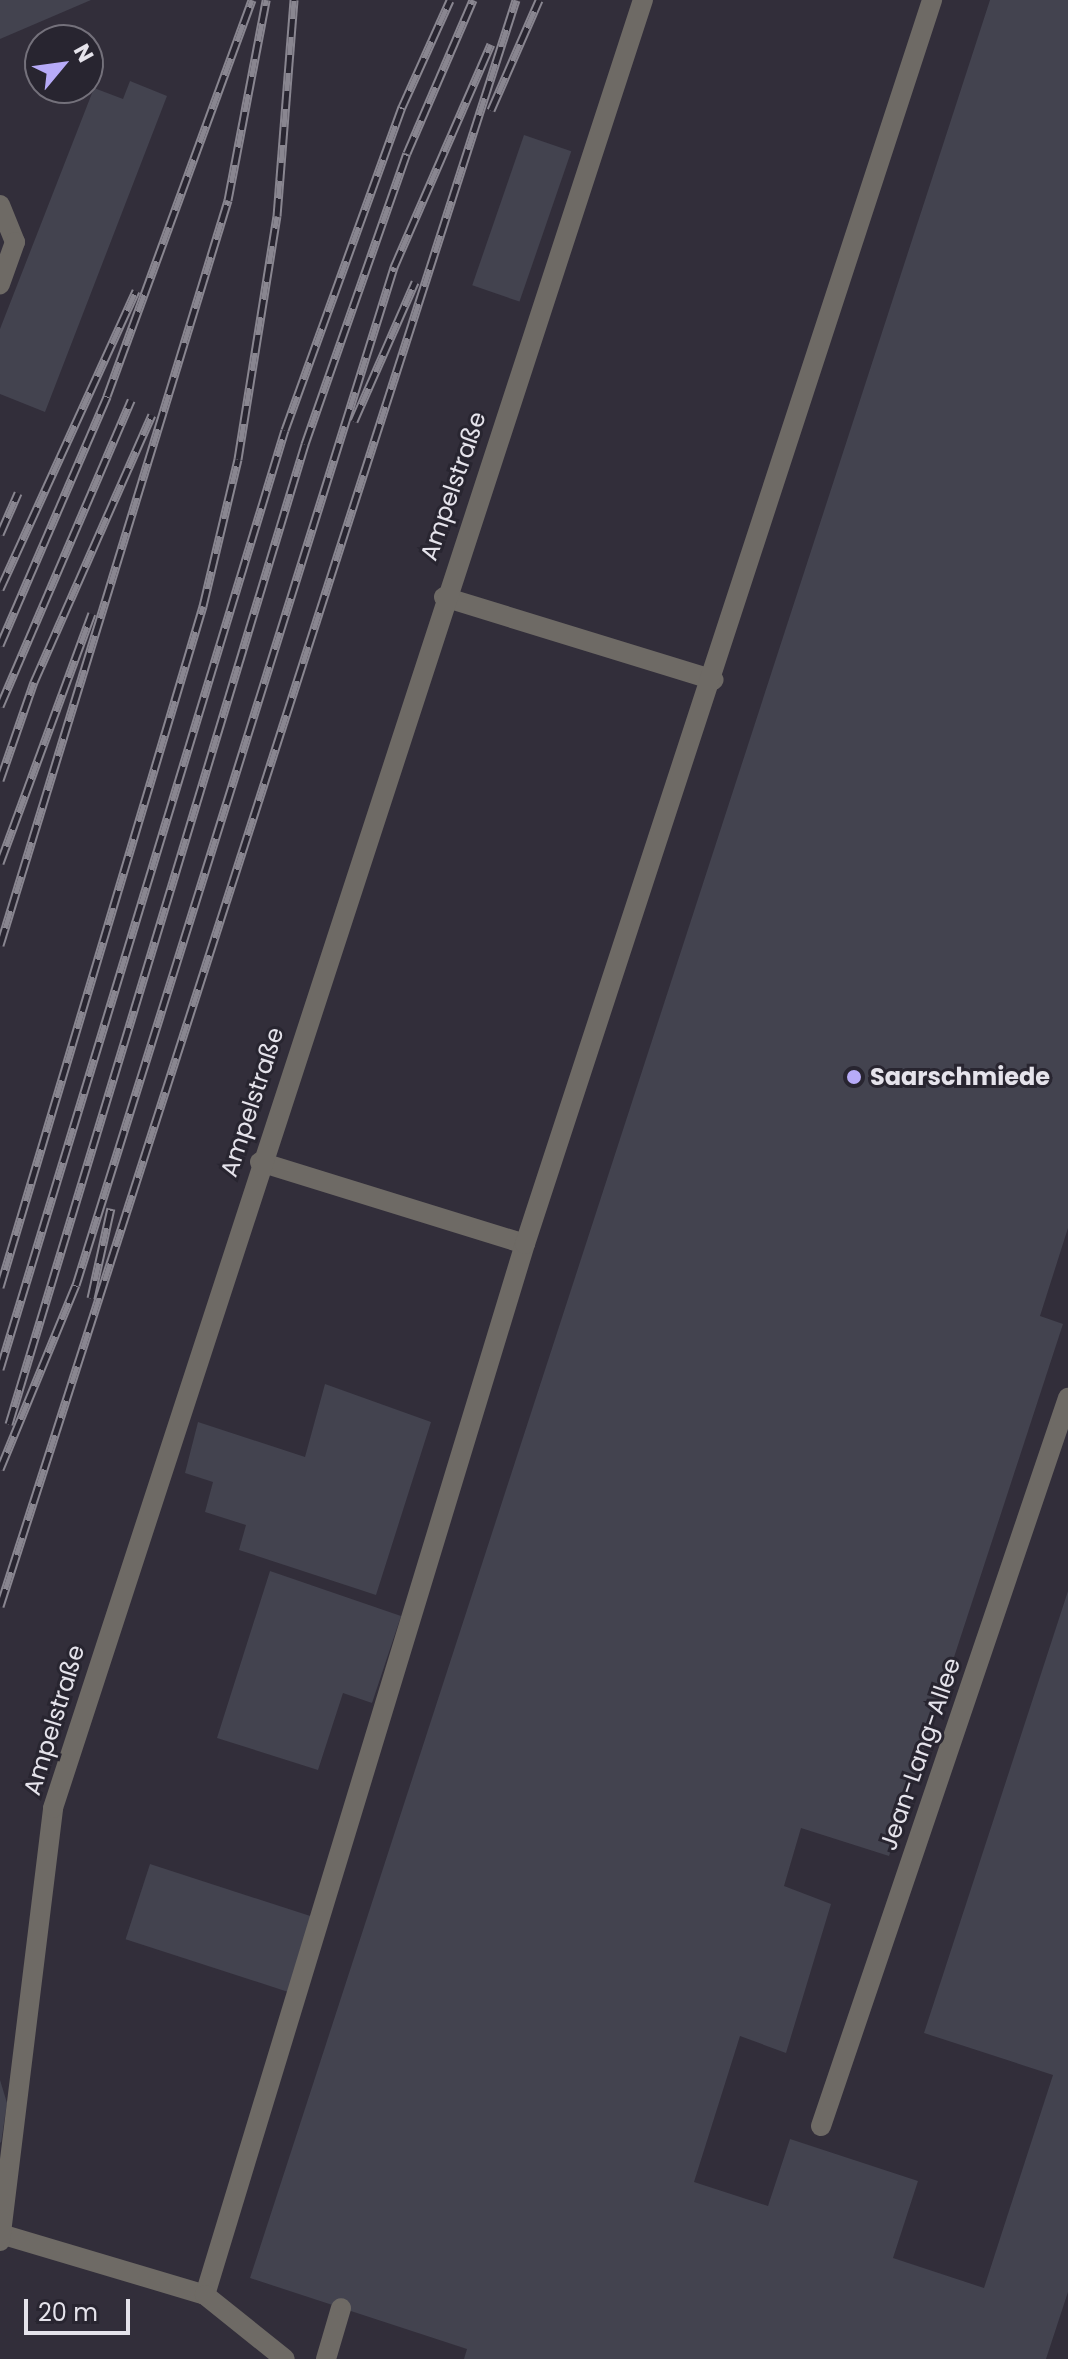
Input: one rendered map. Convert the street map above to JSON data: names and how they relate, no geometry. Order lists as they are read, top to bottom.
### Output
{
  "streets": {
    "lane": ["Ampelstraße", "Jean-Lang-Allee"]
  },
  "places": ["Saarschmiede"],
  "scale_bar": "20 m",
  "north": "top right"
}
